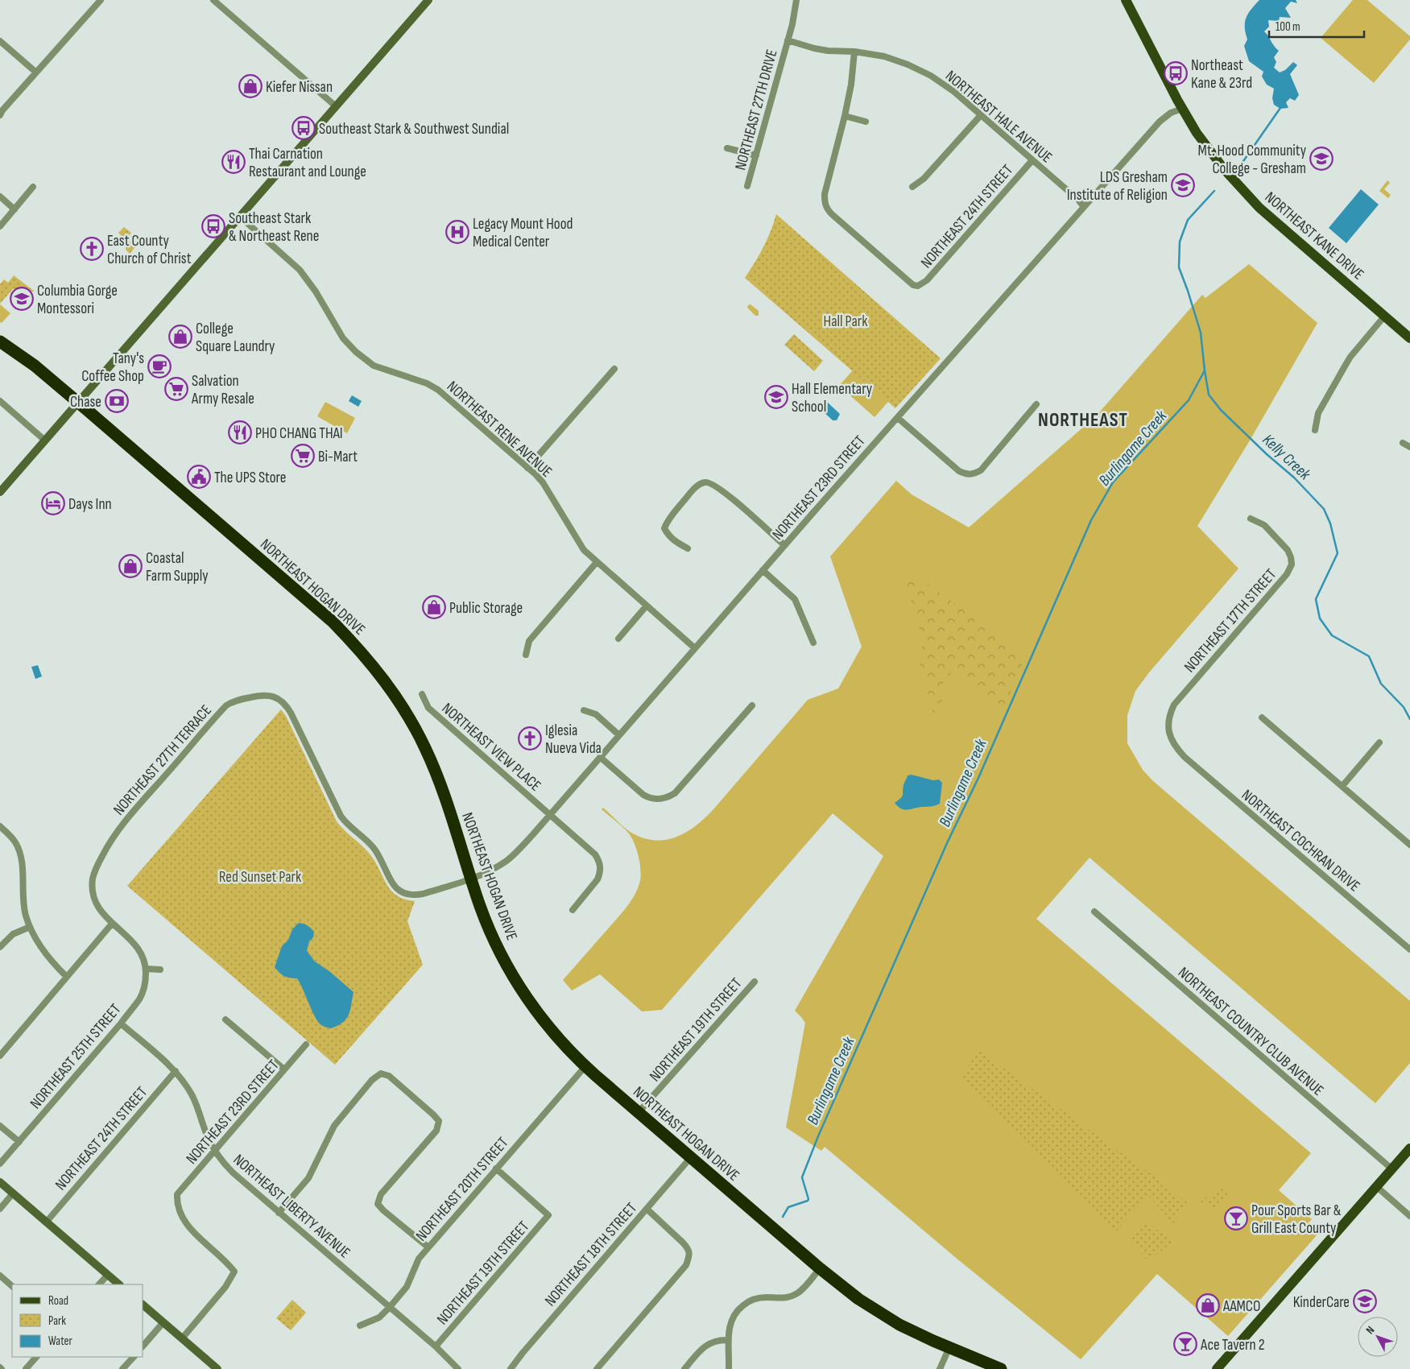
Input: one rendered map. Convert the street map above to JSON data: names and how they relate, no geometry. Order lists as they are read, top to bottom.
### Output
{
  "streets": {
    "highway": ["NORTHEAST HOGAN DRIVE"],
    "main road": ["NORTHEAST KANE DRIVE"],
    "street": [
      "NORTHEAST 27TH DRIVE",
      "NORTHEAST HALE AVENUE",
      "NORTHEAST 24TH STREET",
      "NORTHEAST RENE AVENUE",
      "NORTHEAST 23RD STREET",
      "NORTHEAST 17TH STREET",
      "NORTHEAST VIEW PLACE",
      "NORTHEAST 27TH TERRACE",
      "NORTHEAST COCHRAN DRIVE",
      "NORTHEAST 19TH STREET",
      "NORTHEAST COUNTRY CLUB AVENUE",
      "NORTHEAST 25TH STREET",
      "NORTHEAST 20TH STREET",
      "NORTHEAST LIBERTY AVENUE",
      "NORTHEAST 18TH STREET"
    ]
  },
  "crossings": [
    ["NORTHEAST 27TH DRIVE", "NORTHEAST HALE AVENUE"],
    ["NORTHEAST HALE AVENUE", "NORTHEAST 24TH STREET"],
    ["NORTHEAST HALE AVENUE", "NORTHEAST 23RD STREET"],
    ["NORTHEAST 24TH STREET", "NORTHEAST LIBERTY AVENUE"],
    ["NORTHEAST KANE DRIVE", "NORTHEAST 23RD STREET"],
    ["NORTHEAST RENE AVENUE", "NORTHEAST 23RD STREET"],
    ["NORTHEAST 23RD STREET", "NORTHEAST HOGAN DRIVE"],
    ["NORTHEAST 23RD STREET", "NORTHEAST VIEW PLACE"],
    ["NORTHEAST 23RD STREET", "NORTHEAST 27TH TERRACE"],
    ["NORTHEAST 23RD STREET", "NORTHEAST LIBERTY AVENUE"],
    ["NORTHEAST HOGAN DRIVE", "NORTHEAST 19TH STREET"],
    ["NORTHEAST HOGAN DRIVE", "NORTHEAST 20TH STREET"],
    ["NORTHEAST HOGAN DRIVE", "NORTHEAST 18TH STREET"],
    ["NORTHEAST 17TH STREET", "NORTHEAST COCHRAN DRIVE"],
    ["NORTHEAST 27TH TERRACE", "NORTHEAST 25TH STREET"],
    ["NORTHEAST 19TH STREET", "NORTHEAST 20TH STREET"],
    ["NORTHEAST 19TH STREET", "NORTHEAST LIBERTY AVENUE"],
    ["NORTHEAST 25TH STREET", "NORTHEAST LIBERTY AVENUE"],
    ["NORTHEAST 20TH STREET", "NORTHEAST LIBERTY AVENUE"]
  ],
  "districts": ["NORTHEAST"],
  "water": ["Burlingame Creek", "Kelly Creek"],
  "parks": ["Hall Park", "Red Sunset Park"],
  "places": {
    "bus stop": ["Northeast Kane & 23rd", "Southeast Stark & Southwest Sundial", "Southeast Stark & Northeast Rene"],
    "shop": [
      "Kiefer Nissan",
      "College Square Laundry",
      "Coastal Farm Supply",
      "Public Storage",
      "AAMCO"
    ],
    "school or university": [
      "Mt. Hood Community College - Gresham",
      "LDS Gresham Institute of Religion",
      "Columbia Gorge Montessori",
      "Hall Elementary School",
      "KinderCare"
    ],
    "restaurant": ["Thai Carnation Restaurant and Lounge", "PHO CHANG THAI"],
    "hospital": ["Legacy Mount Hood Medical Center"],
    "church": ["East County Church of Christ", "Iglesia Nueva Vida"],
    "cafe": ["Tany's Coffee Shop"],
    "supermarket": ["Salvation Army Resale", "Bi-Mart"],
    "bank": ["Chase"],
    "public building": ["The UPS Store"],
    "hotel": ["Days Inn"],
    "bar": ["Pour Sports Bar & Grill East County", "Ace Tavern 2"]
  },
  "legend": ["Road", "Park", "Water"],
  "scale_bar": "100 m",
  "north": "top left"
}
